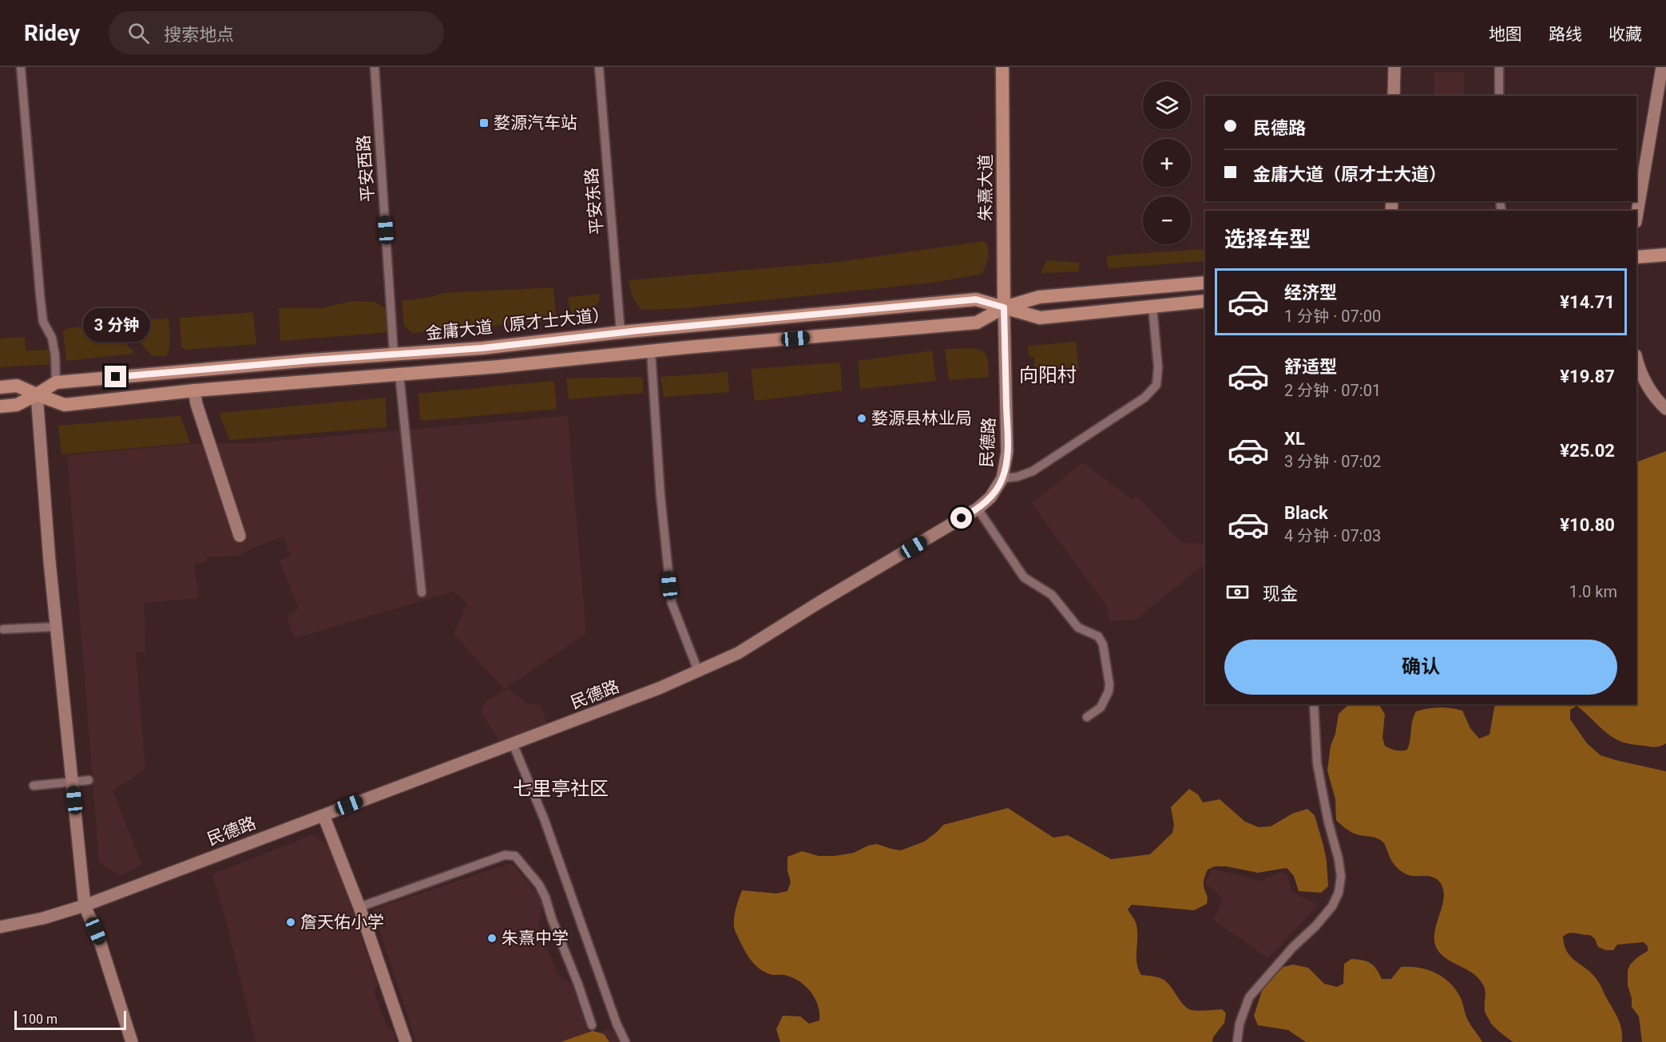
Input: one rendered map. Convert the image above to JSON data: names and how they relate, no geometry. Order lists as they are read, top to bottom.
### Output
{
  "streets": {
    "main road": ["朱熹大道", "金庸大道（原才士大道）"],
    "street": ["平安西路", "平安东路", "民德路"]
  },
  "crossings": [
    ["平安西路", "金庸大道（原才士大道）"],
    ["朱熹大道", "金庸大道（原才士大道）"],
    ["朱熹大道", "民德路"],
    ["平安东路", "金庸大道（原才士大道）"],
    ["金庸大道（原才士大道）", "民德路"]
  ],
  "districts": ["向阳村", "七里亭社区"],
  "places": {
    "transit": ["婺源汽车站"],
    "other": ["婺源县林业局", "詹天佑小学", "朱熹中学"]
  },
  "scale_bar": "100 m",
  "page": {
    "header": "Ridey",
    "search": "搜索地点",
    "nav": ["地图", "路线", "收藏"],
    "map_buttons": ["+", "−"],
    "banner": ["民德路", "金庸大道（原才士大道）"],
    "heading": "选择车型",
    "list": [
      {
        "name": "经济型",
        "note": "1 分钟 · 07:00",
        "value": "¥14.71"
      },
      {
        "name": "舒适型",
        "note": "2 分钟 · 07:01",
        "value": "¥19.87"
      },
      {
        "name": "XL",
        "note": "3 分钟 · 07:02",
        "value": "¥25.02"
      },
      {
        "name": "Black",
        "note": "4 分钟 · 07:03",
        "value": "¥10.80"
      }
    ],
    "bubble": "3 分钟",
    "pay": ["现金", "1.0 km"],
    "buttons": "确认",
    "scale": "100 m"
  }
}
